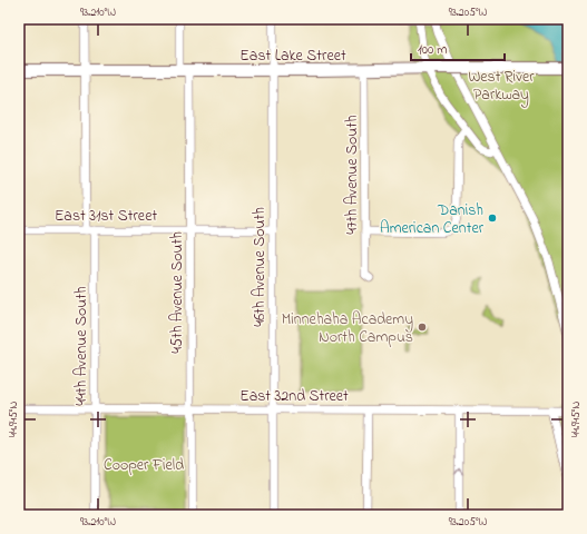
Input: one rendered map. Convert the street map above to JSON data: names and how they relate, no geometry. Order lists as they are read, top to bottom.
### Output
{
  "streets": {
    "main road": ["East Lake Street"],
    "street": [
      "47th Avenue South",
      "East 31st Street",
      "46th Avenue South",
      "45th Avenue South",
      "44th Avenue South",
      "East 32nd Street"
    ]
  },
  "crossings": [
    ["East Lake Street", "47th Avenue South"],
    ["East Lake Street", "46th Avenue South"],
    ["East Lake Street", "45th Avenue South"],
    ["East 31st Street", "46th Avenue South"],
    ["East 31st Street", "45th Avenue South"],
    ["East 31st Street", "44th Avenue South"],
    ["46th Avenue South", "East 32nd Street"],
    ["45th Avenue South", "East 32nd Street"],
    ["44th Avenue South", "East 32nd Street"]
  ],
  "parks": ["West River Parkway", "Cooper Field"],
  "places": ["Danish American Center", "Minnehaha Academy North Campus"],
  "scale_bar": "100 m",
  "coordinates": ["93.210°W", "93.205°W", "44.945°N"]
}
